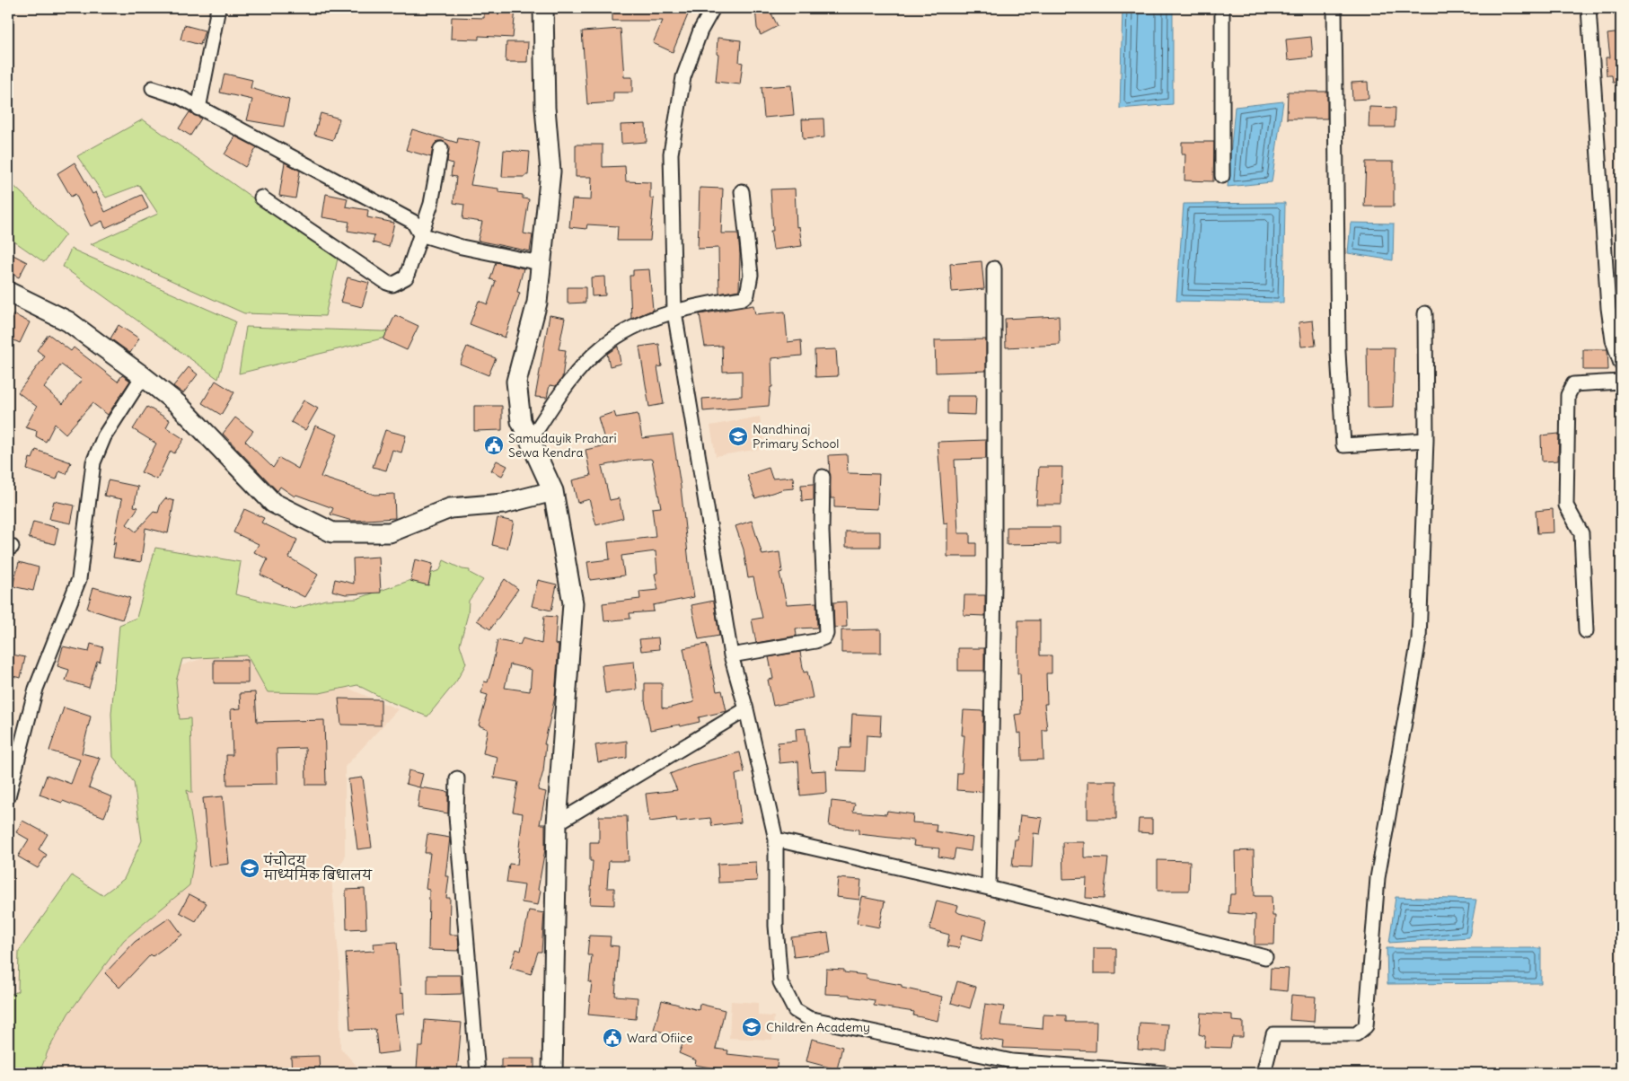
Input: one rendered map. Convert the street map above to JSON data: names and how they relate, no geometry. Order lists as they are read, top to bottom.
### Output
{
  "places": {
    "school or university": ["Nandhinaj Primary School", "पंचोदय माध्यमिक बिधालय", "Children Academy"],
    "public building": ["Samudayik Prahari Sewa Kendra", "Ward Ofiice"]
  }
}
